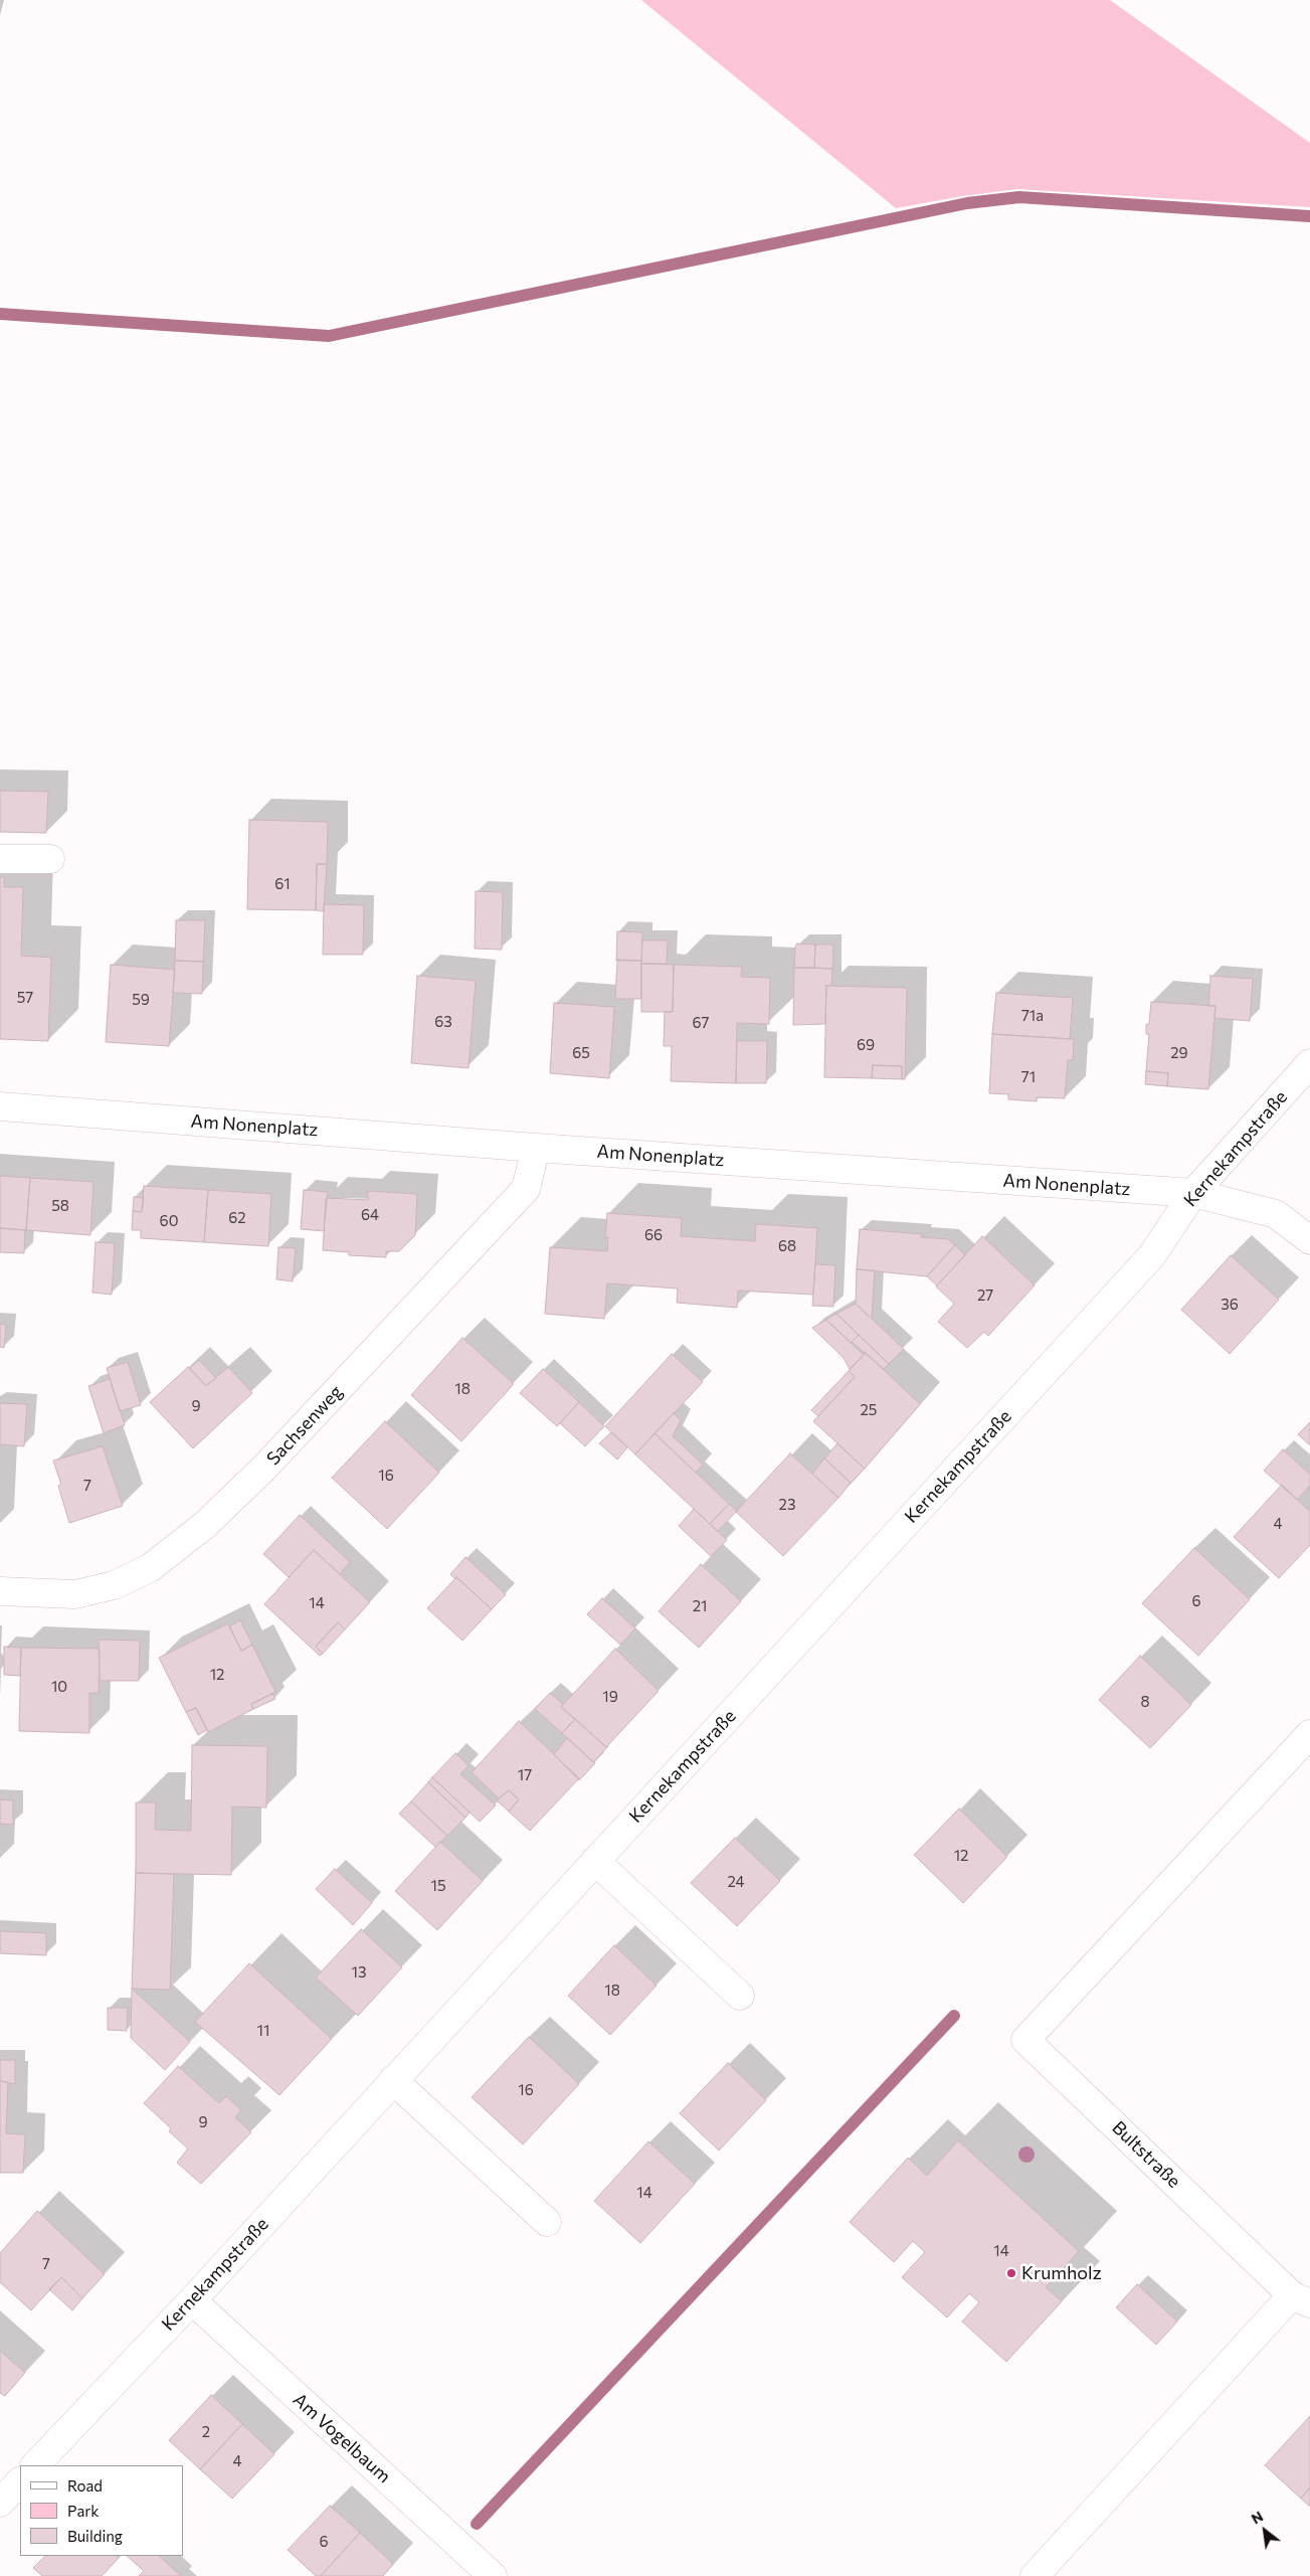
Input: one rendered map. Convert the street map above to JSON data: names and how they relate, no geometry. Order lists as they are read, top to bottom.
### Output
{
  "streets": {
    "street": [
      "Am Nonenplatz",
      "Kernekampstraße",
      "Sachsenweg",
      "Bultstraße",
      "Am Vogelbaum"
    ]
  },
  "crossings": [
    ["Am Nonenplatz", "Kernekampstraße"],
    ["Am Nonenplatz", "Sachsenweg"],
    ["Kernekampstraße", "Am Vogelbaum"]
  ],
  "places": ["Krumholz"],
  "house_numbers": [
    "61",
    "57",
    "59",
    "71a",
    "63",
    "67",
    "69",
    "65",
    "29",
    "71",
    "58",
    "64",
    "62",
    "60",
    "66",
    "68",
    "27",
    "36",
    "18",
    "9",
    "25",
    "16",
    "7",
    "23",
    "4",
    "6",
    "14",
    "21",
    "12",
    "10",
    "19",
    "8",
    "17",
    "12",
    "24",
    "15",
    "13",
    "18",
    "11",
    "16",
    "9",
    "14",
    "14",
    "7",
    "2",
    "4",
    "6"
  ],
  "legend": ["Road", "Park", "Building"],
  "north": "top left"
}
